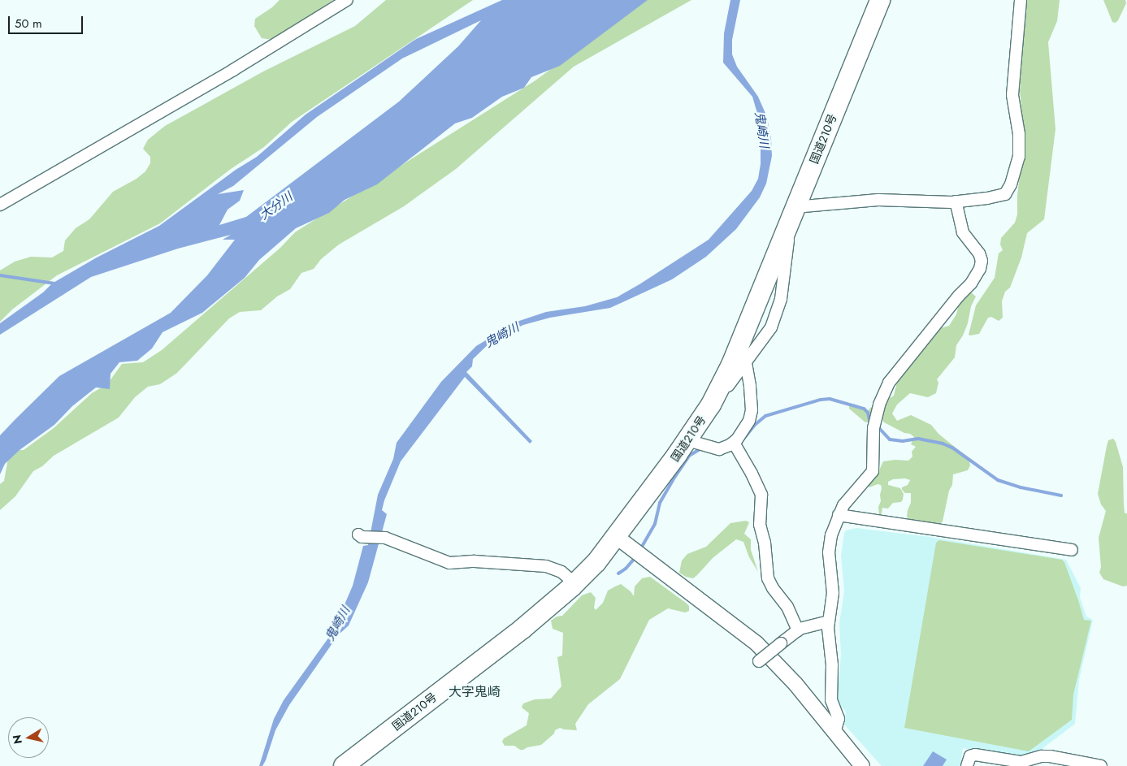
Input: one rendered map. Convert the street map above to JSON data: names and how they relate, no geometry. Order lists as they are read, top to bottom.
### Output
{
  "streets": {
    "highway": ["国道210号"]
  },
  "districts": ["大字鬼崎"],
  "water": ["鬼崎川", "大分川"],
  "scale_bar": "50 m",
  "north": "left"
}
